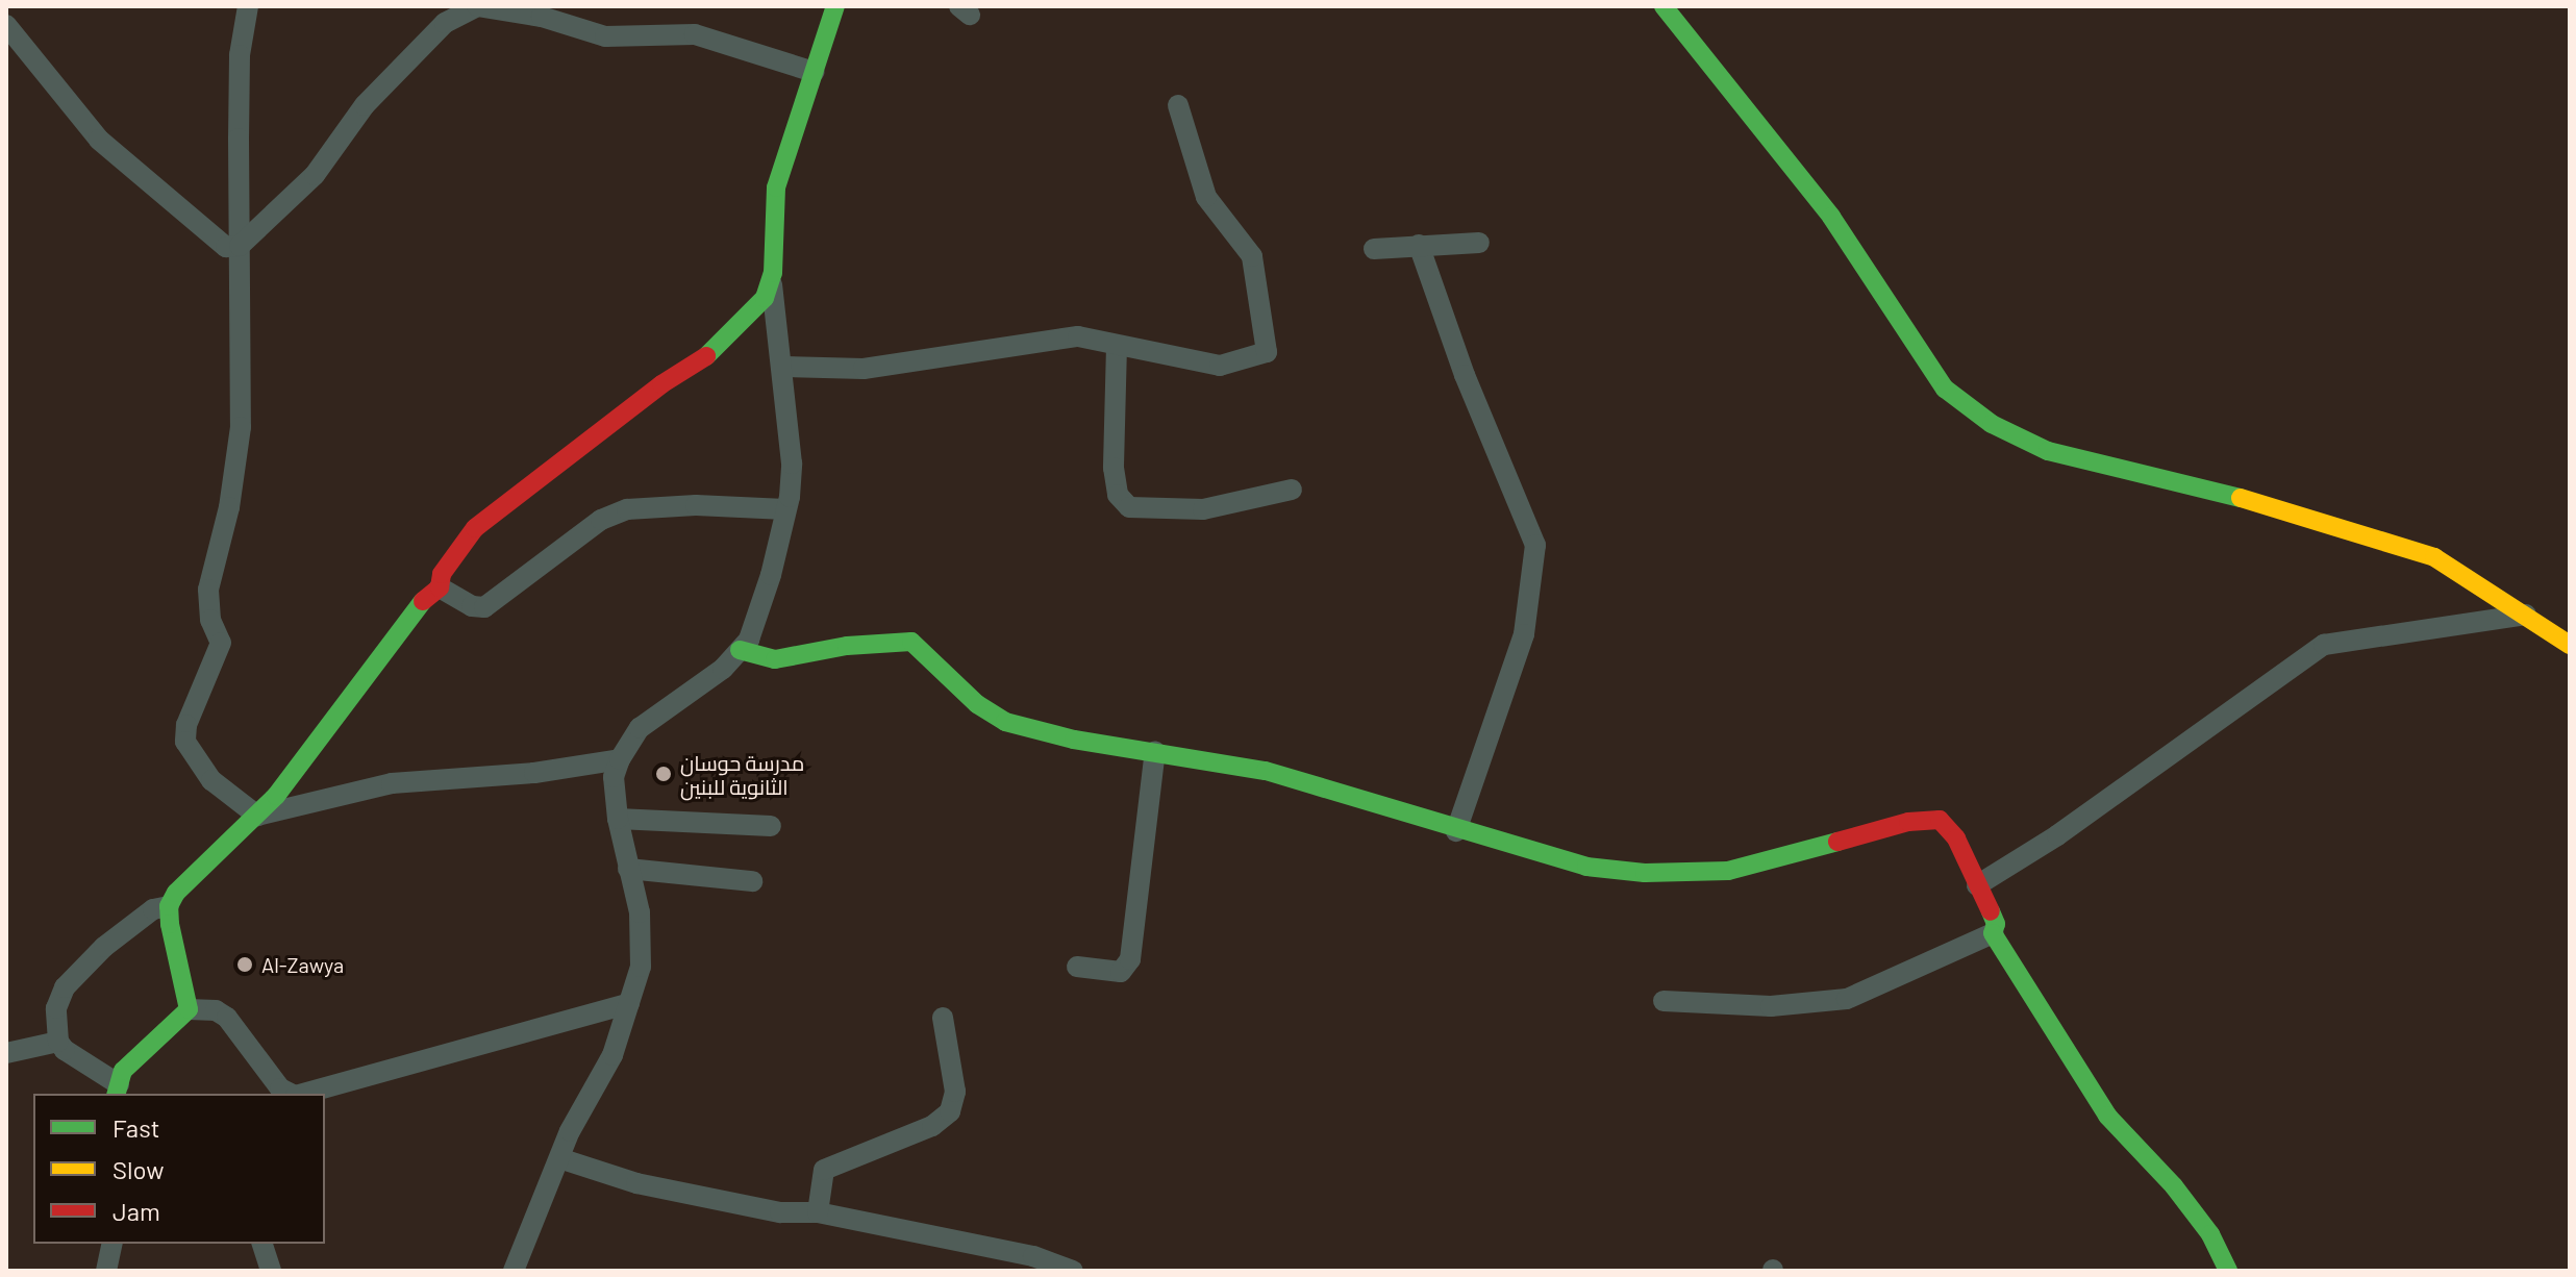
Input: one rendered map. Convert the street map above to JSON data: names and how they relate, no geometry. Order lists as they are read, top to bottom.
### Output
{
  "places": ["مدرسة حوسان الثانوية للبنين", "Al-Zawya"],
  "legend": ["Fast", "Slow", "Jam"]
}
